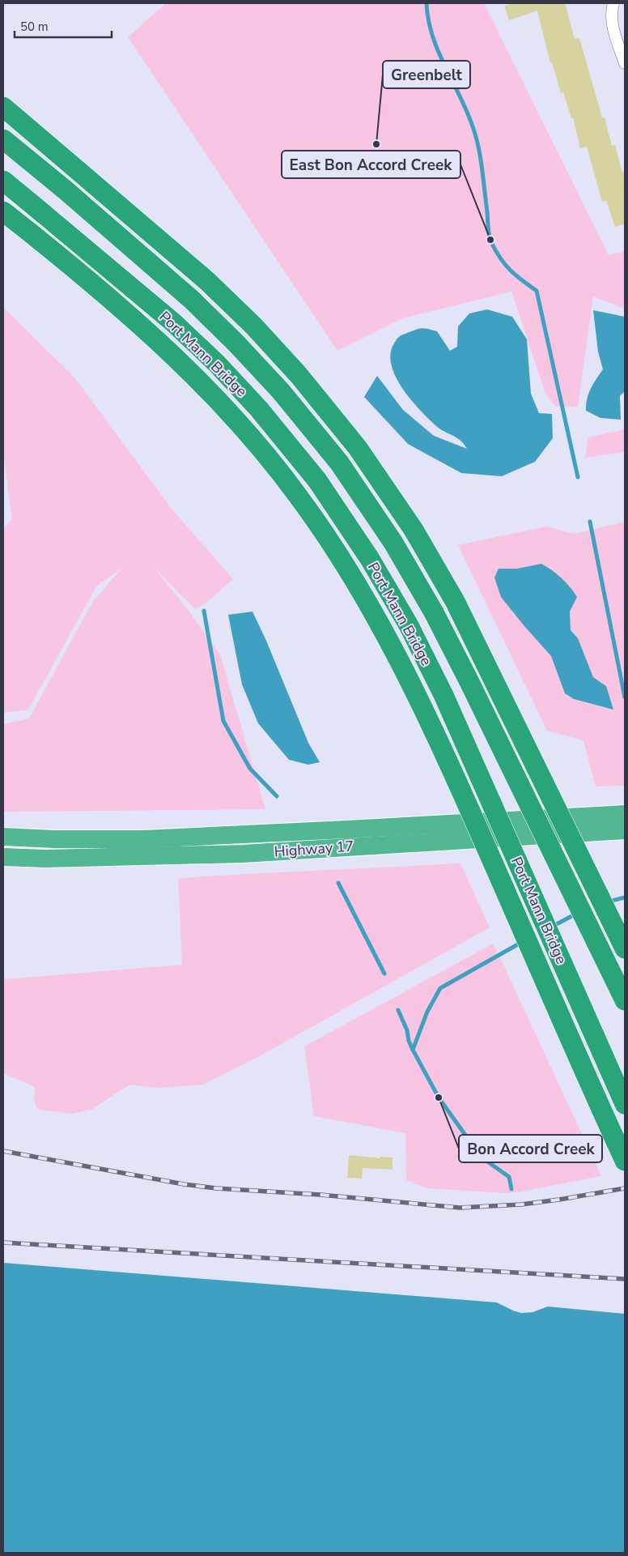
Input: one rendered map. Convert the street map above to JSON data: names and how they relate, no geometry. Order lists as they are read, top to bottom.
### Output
{
  "streets": {
    "highway": ["Port Mann Bridge", "Highway 17"]
  },
  "places": ["Greenbelt", "East Bon Accord Creek", "Bon Accord Creek"],
  "scale_bar": "50 m"
}
